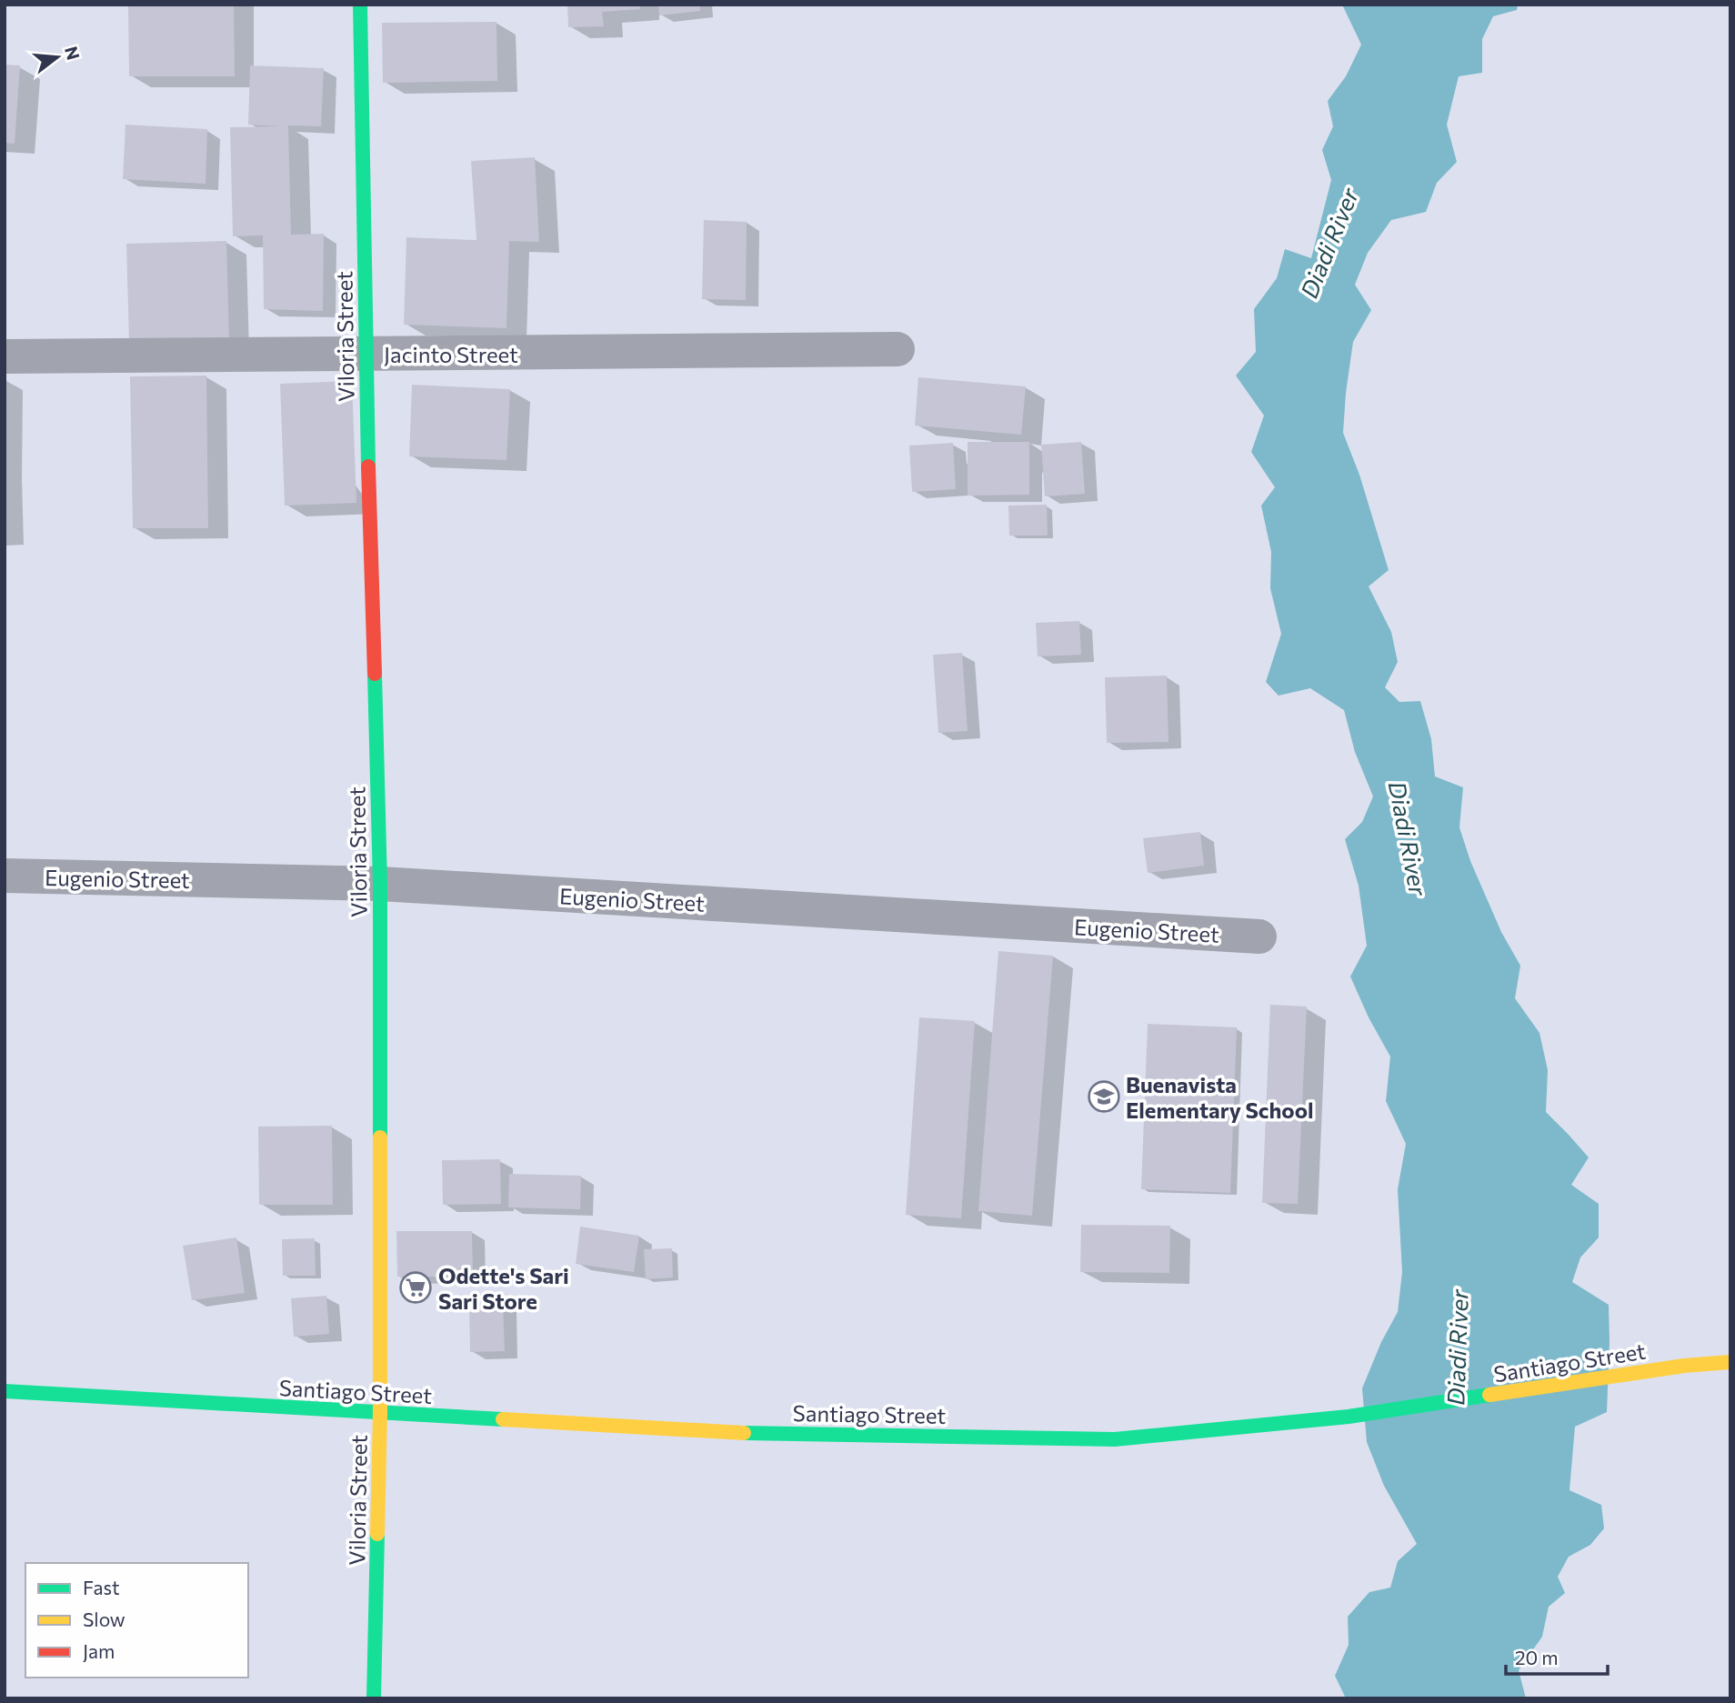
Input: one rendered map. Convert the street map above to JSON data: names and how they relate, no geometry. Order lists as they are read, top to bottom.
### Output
{
  "streets": {
    "main road": ["Viloria Street", "Santiago Street"],
    "street": ["Jacinto Street", "Eugenio Street"]
  },
  "crossings": [
    ["Viloria Street", "Jacinto Street"],
    ["Viloria Street", "Eugenio Street"],
    ["Viloria Street", "Santiago Street"]
  ],
  "water": ["Diadi River"],
  "places": {
    "school or university": ["Buenavista Elementary School"],
    "supermarket": ["Odette's Sari Sari Store"]
  },
  "legend": ["Fast", "Slow", "Jam"],
  "scale_bar": "20 m",
  "north": "right"
}
